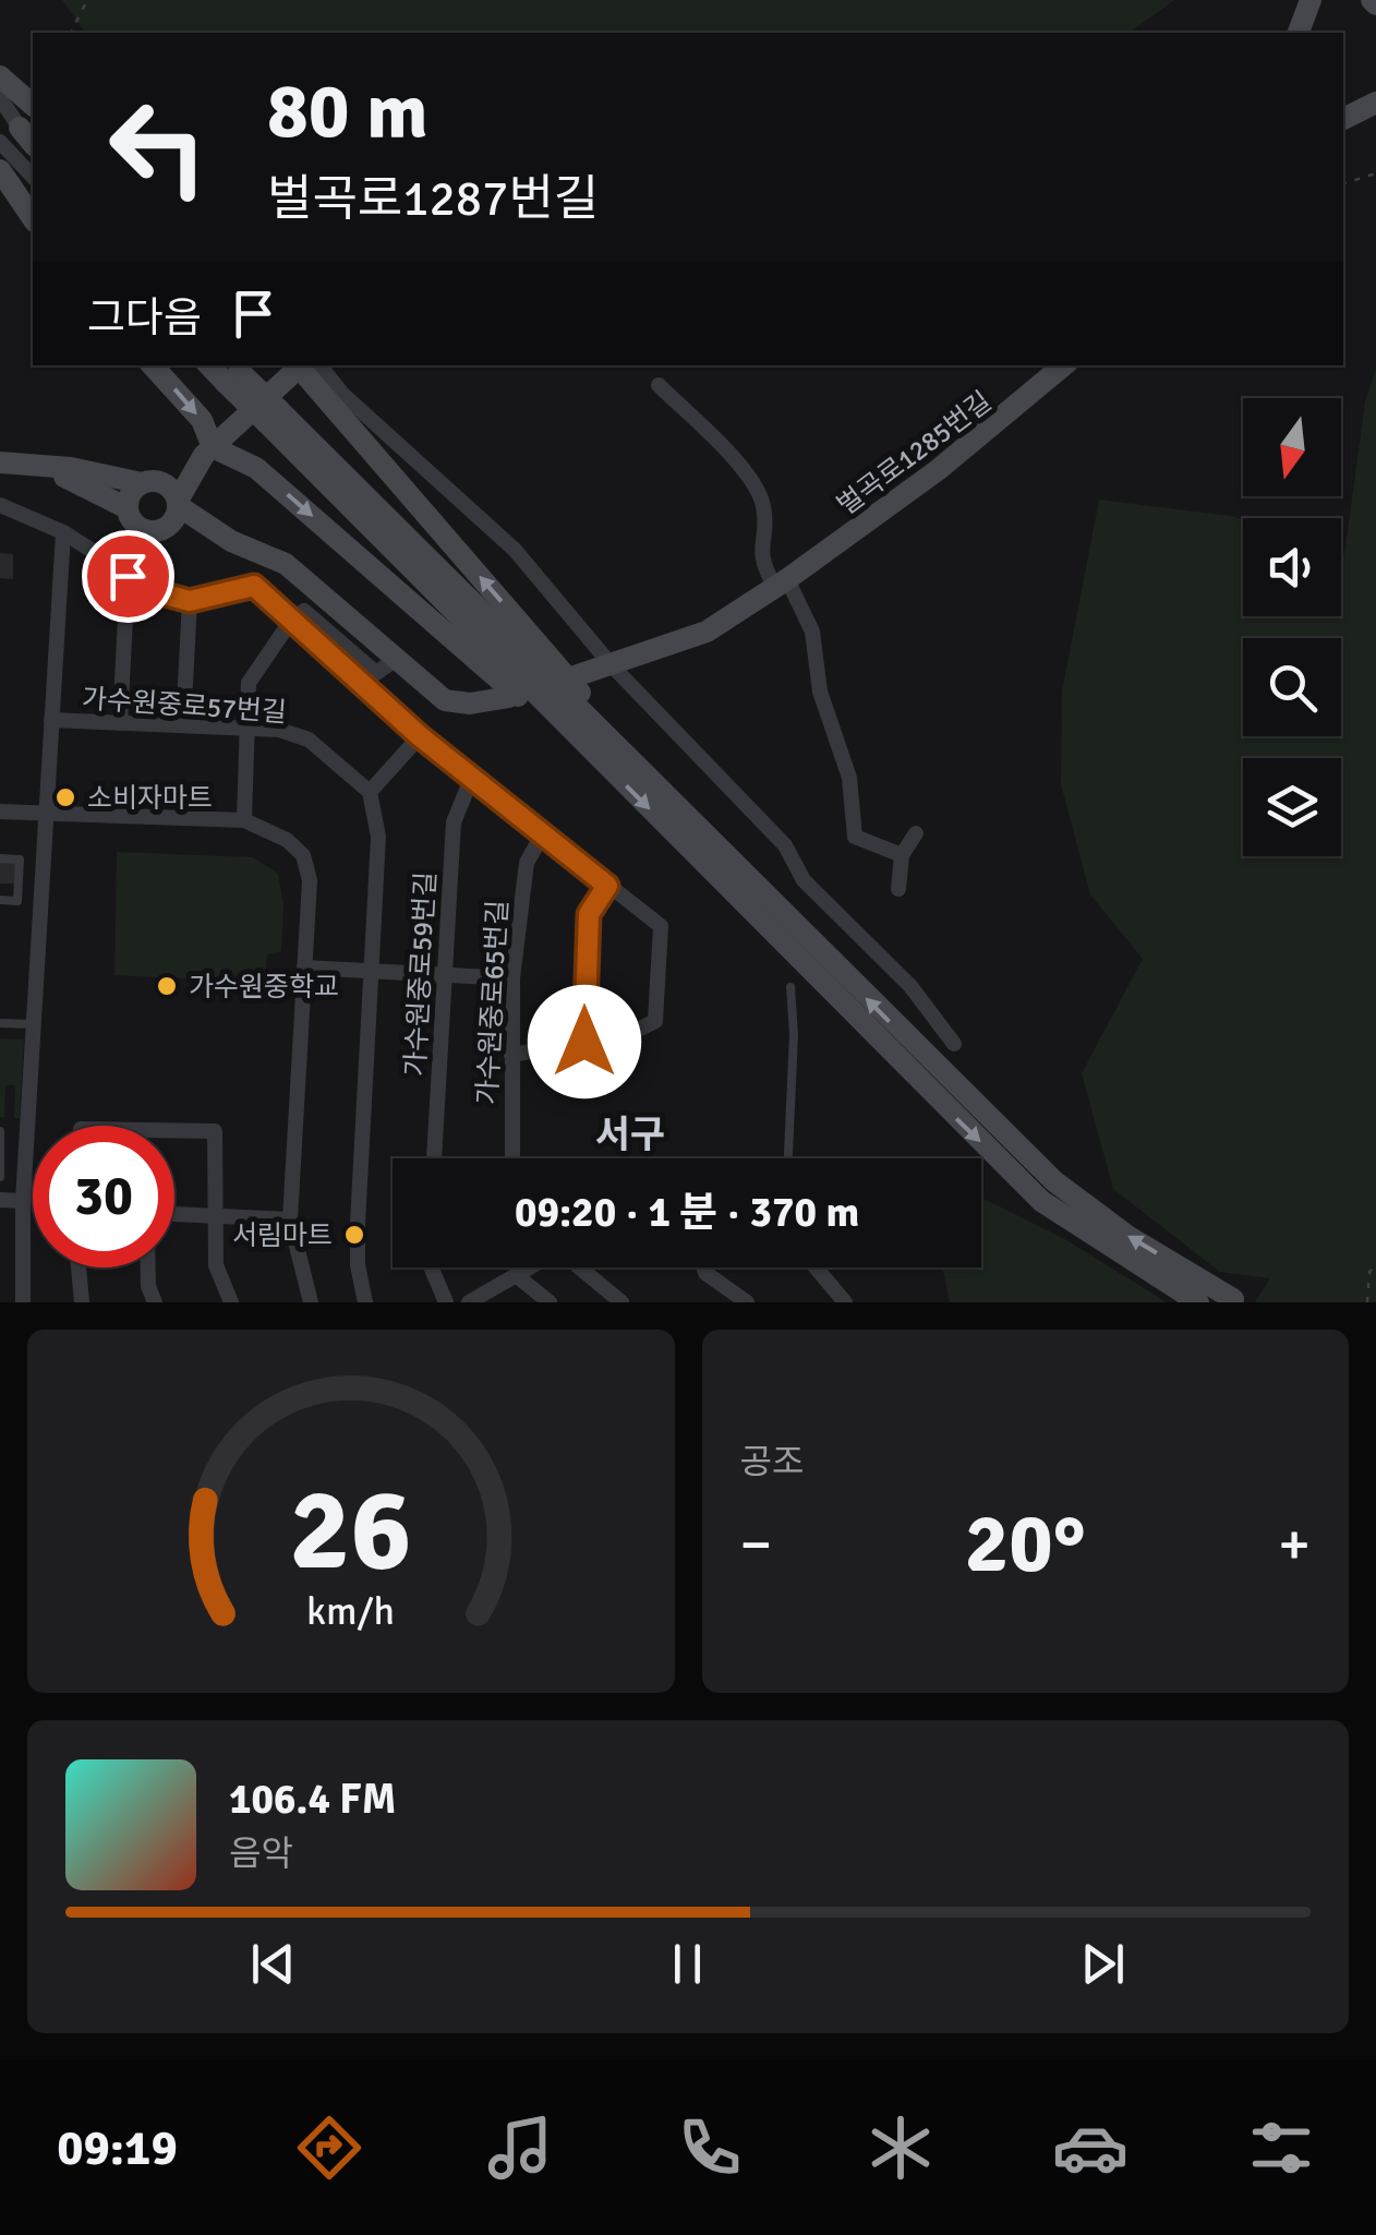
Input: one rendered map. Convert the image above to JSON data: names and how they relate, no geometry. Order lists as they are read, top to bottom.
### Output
{
  "streets": {
    "main road": ["벌곡로1285번길"],
    "street": ["가수원중로57번길", "가수원중로59번길", "가수원중로65번길"]
  },
  "districts": ["서구"],
  "places": ["소비자마트", "가수원중학교", "서림마트"],
  "north": "bottom",
  "page": {
    "turn": ["80 m", "벌곡로1287번길"],
    "then": "그다음",
    "limit": "30",
    "trip": "09:20 · 1 분 · 370 m",
    "tile": "공조",
    "heat": ["−", "20°", "+"],
    "song": ["106.4 FM", "음악"],
    "tabs": "09:19",
    "gauge": ["26", "km/h"]
  }
}
